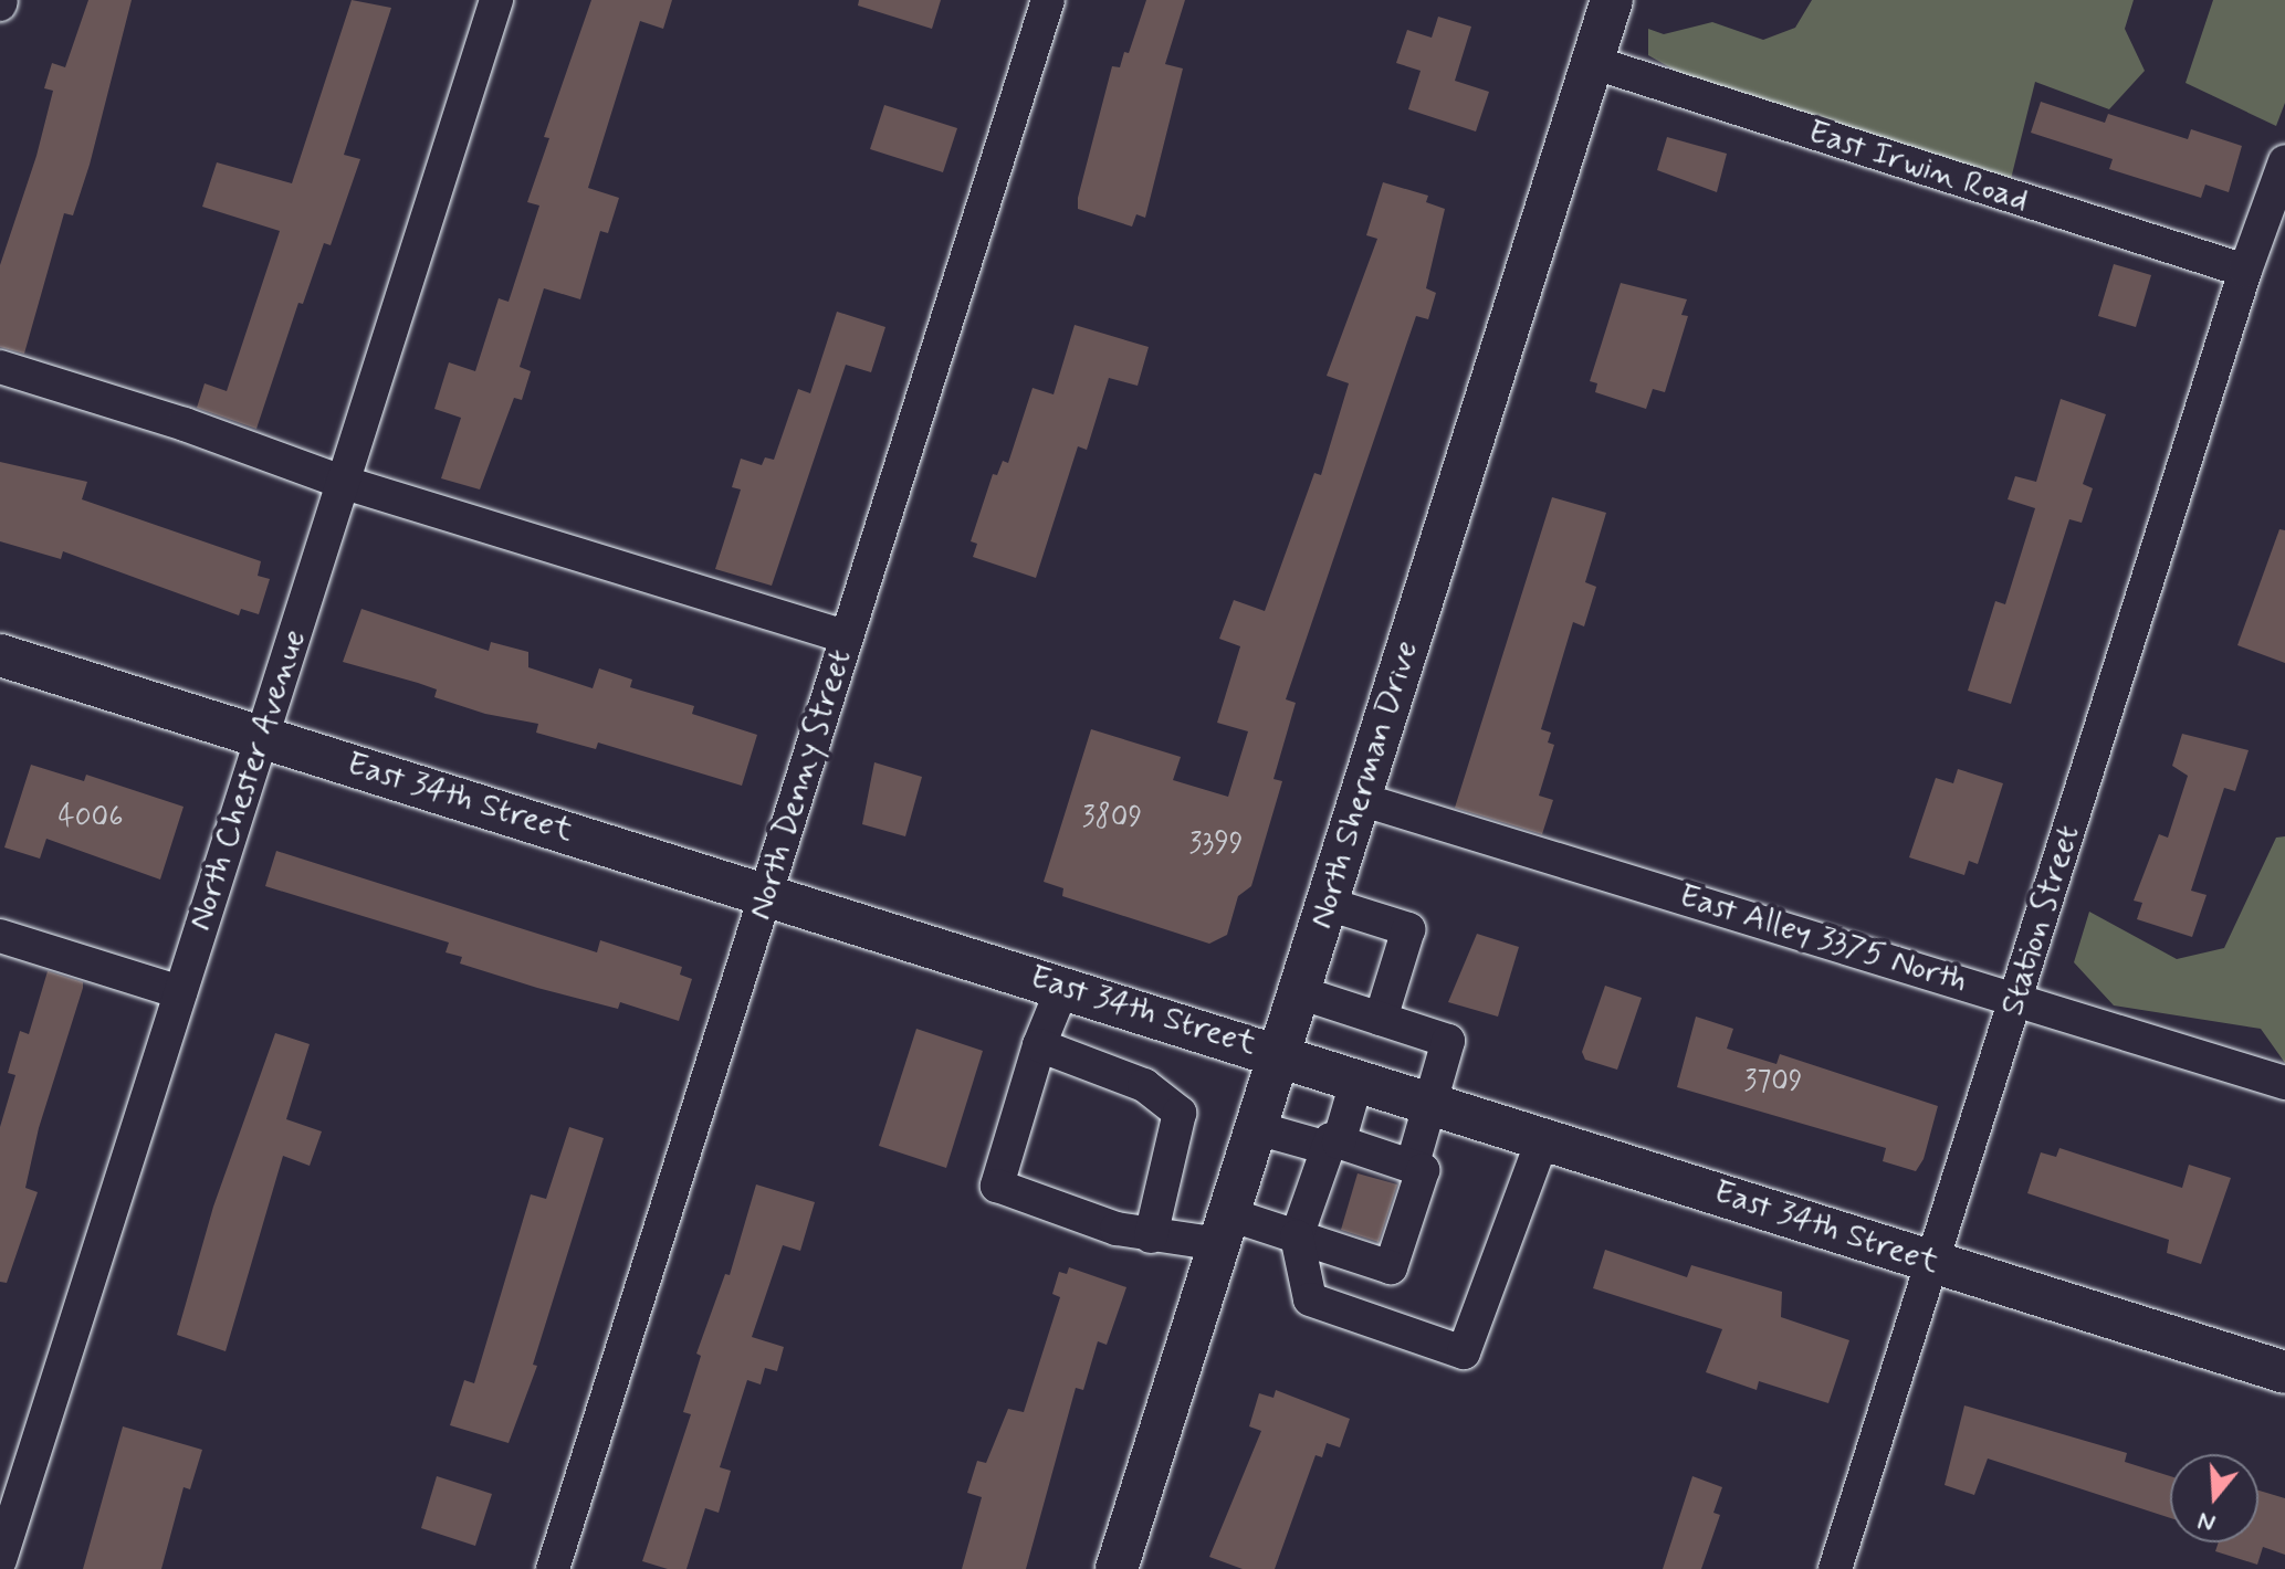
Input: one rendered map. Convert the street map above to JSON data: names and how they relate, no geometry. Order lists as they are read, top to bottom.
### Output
{
  "streets": {
    "main road": ["North Sherman Drive", "East 34th Street"],
    "street": [
      "East Irwin Road",
      "North Chester Avenue",
      "North Denny Street",
      "Station Street",
      "East Alley 3375 North"
    ]
  },
  "crossings": [
    ["East Irwin Road", "North Sherman Drive"],
    ["East Irwin Road", "Station Street"],
    ["North Chester Avenue", "East 34th Street"],
    ["North Denny Street", "East 34th Street"],
    ["North Sherman Drive", "East 34th Street"],
    ["North Sherman Drive", "East Alley 3375 North"],
    ["East 34th Street", "Station Street"],
    ["Station Street", "East Alley 3375 North"]
  ],
  "house_numbers": [
    "4006",
    "3809",
    "3399",
    "3709"
  ],
  "north": "bottom"
}
